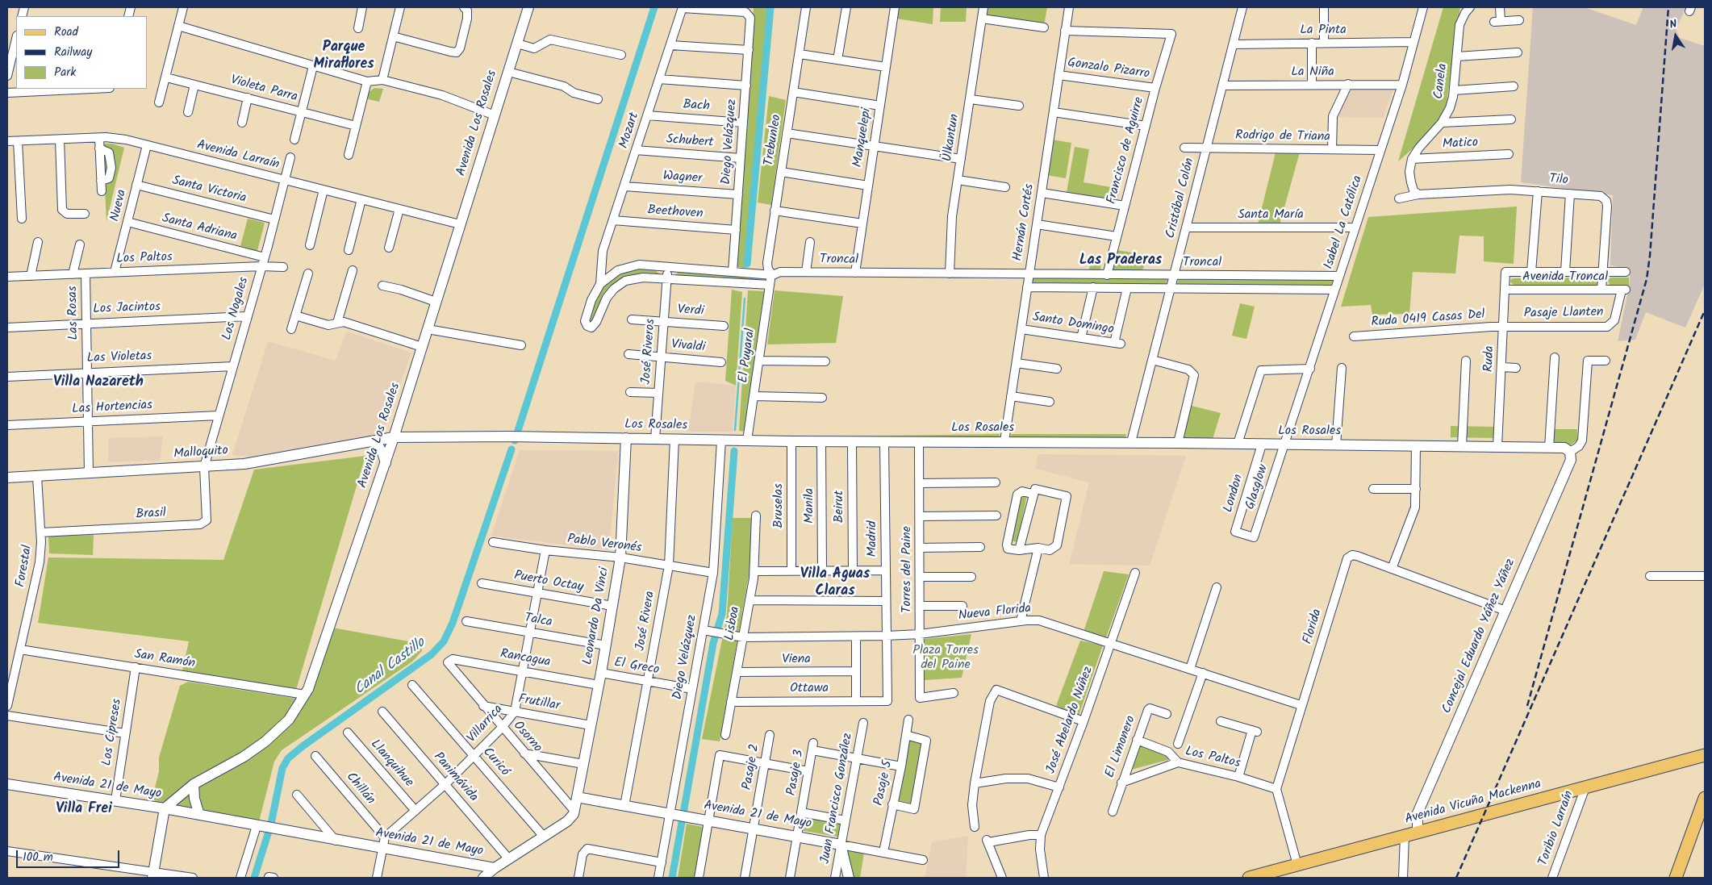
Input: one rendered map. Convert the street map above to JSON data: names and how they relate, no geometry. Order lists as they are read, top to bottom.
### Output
{
  "streets": {
    "main road": ["Avenida Vicuña Mackenna"],
    "street": [
      "La Pinta",
      "Gonzalo Pizarro",
      "La Niña",
      "Canela",
      "Violeta Parra",
      "Bach",
      "Avenida Los Rosales",
      "Mozart",
      "Rodrigo de Triana",
      "Manquelepi",
      "Ülkantun",
      "Trebunleo",
      "Schubert",
      "Diego Velázquez",
      "Matico",
      "Francisco de Aguirre",
      "Avenida Larraín",
      "Wagner",
      "Tilo",
      "Santa Victoria",
      "Cristóbal Colón",
      "Nueva",
      "Beethoven",
      "Santa María",
      "Hernán Cortés",
      "Isabel La Católica",
      "Santa Adriana",
      "Los Paltos",
      "Troncal",
      "Avenida Troncal",
      "Los Jacintos",
      "Los Nogales",
      "Verdi",
      "Las Rosas",
      "Pasaje Llanten",
      "Ruda 0419 Casas Del",
      "Santo Domingo",
      "Vivaldi",
      "José Riveros",
      "El Puyaral",
      "Las Violetas",
      "Ruda",
      "Las Hortencias",
      "Los Rosales",
      "Malloquito",
      "Glasglow",
      "London",
      "Bruselas",
      "Manila",
      "Beirut",
      "Brasil",
      "Madrid",
      "Pablo Veronés",
      "Forestal",
      "Torres del Paine",
      "Puerto Octay",
      "Nueva Florida",
      "Leonardo Da Vinci",
      "Talca",
      "José Rivera",
      "Lisboa",
      "Florida",
      "Concejal Eduardo Yáñez Yáñez",
      "Rancagua",
      "San Ramón",
      "Viena",
      "El Greco",
      "Ottawa",
      "Frutillar",
      "José Abelardo Núñez",
      "Villarrica",
      "Los Cipreses",
      "Osorno",
      "El Limonero",
      "Curicó",
      "Llanquihue",
      "Pasaje 2",
      "Pasaje 3",
      "Panimávida",
      "Pasaje 5",
      "Avenida 21 de Mayo",
      "Chillán",
      "Juan Francisco González",
      "Toribio Larraín"
    ]
  },
  "crossings": [
    ["La Pinta", "Cristóbal Colón"],
    ["La Pinta", "Isabel La Católica"],
    ["Gonzalo Pizarro", "Francisco de Aguirre"],
    ["Gonzalo Pizarro", "Hernán Cortés"],
    ["La Niña", "Cristóbal Colón"],
    ["La Niña", "Isabel La Católica"],
    ["Canela", "Matico"],
    ["Bach", "Mozart"],
    ["Bach", "Diego Velázquez"],
    ["Avenida Los Rosales", "Avenida Larraín"],
    ["Avenida Los Rosales", "Los Rosales"],
    ["Avenida Los Rosales", "Malloquito"],
    ["Avenida Los Rosales", "San Ramón"],
    ["Avenida Los Rosales", "Avenida 21 de Mayo"],
    ["Mozart", "Schubert"],
    ["Mozart", "Diego Velázquez"],
    ["Mozart", "Wagner"],
    ["Mozart", "Beethoven"],
    ["Mozart", "Troncal"],
    ["Rodrigo de Triana", "Cristóbal Colón"],
    ["Rodrigo de Triana", "Isabel La Católica"],
    ["Manquelepi", "Troncal"],
    ["Ülkantun", "Troncal"],
    ["Trebunleo", "Troncal"],
    ["Trebunleo", "El Puyaral"],
    ["Schubert", "Diego Velázquez"],
    ["Diego Velázquez", "Wagner"],
    ["Diego Velázquez", "Beethoven"],
    ["Diego Velázquez", "Troncal"],
    ["Diego Velázquez", "Los Rosales"],
    ["Diego Velázquez", "Pablo Veronés"],
    ["Diego Velázquez", "Nueva Florida"],
    ["Diego Velázquez", "El Greco"],
    ["Diego Velázquez", "Avenida 21 de Mayo"],
    ["Francisco de Aguirre", "Hernán Cortés"],
    ["Francisco de Aguirre", "Troncal"],
    ["Avenida Larraín", "Nueva"],
    ["Avenida Larraín", "Los Nogales"],
    ["Tilo", "Avenida Troncal"],
    ["Santa Victoria", "Nueva"],
    ["Santa Victoria", "Los Nogales"],
    ["Cristóbal Colón", "Santa María"],
    ["Cristóbal Colón", "Troncal"],
    ["Cristóbal Colón", "Los Rosales"],
    ["Nueva", "Santa Adriana"],
    ["Nueva", "Los Paltos"],
    ["Santa María", "Isabel La Católica"],
    ["Hernán Cortés", "Troncal"],
    ["Hernán Cortés", "Santo Domingo"],
    ["Hernán Cortés", "Los Rosales"],
    ["Isabel La Católica", "Troncal"],
    ["Isabel La Católica", "Los Rosales"],
    ["Isabel La Católica", "Glasglow"],
    ["Santa Adriana", "Los Nogales"],
    ["Los Paltos", "Los Nogales"],
    ["Los Paltos", "Las Rosas"],
    ["Los Paltos", "Florida"],
    ["Los Paltos", "El Limonero"],
    ["Troncal", "Santo Domingo"],
    ["Troncal", "José Riveros"],
    ["Troncal", "El Puyaral"],
    ["Avenida Troncal", "Pasaje Llanten"],
    ["Avenida Troncal", "Ruda"],
    ["Los Jacintos", "Los Nogales"],
    ["Los Jacintos", "Las Rosas"],
    ["Los Nogales", "Las Violetas"],
    ["Los Nogales", "Las Hortencias"],
    ["Los Nogales", "Malloquito"],
    ["Los Nogales", "Brasil"],
    ["Verdi", "José Riveros"],
    ["Las Rosas", "Las Violetas"],
    ["Las Rosas", "Las Hortencias"],
    ["Las Rosas", "Malloquito"],
    ["Pasaje Llanten", "Ruda 0419 Casas Del"],
    ["Pasaje Llanten", "Ruda"],
    ["Ruda 0419 Casas Del", "Ruda"],
    ["Vivaldi", "José Riveros"],
    ["José Riveros", "Los Rosales"],
    ["El Puyaral", "Los Rosales"],
    ["Ruda", "Los Rosales"],
    ["Los Rosales", "Malloquito"],
    ["Los Rosales", "Glasglow"],
    ["Los Rosales", "London"],
    ["Los Rosales", "Bruselas"],
    ["Los Rosales", "Manila"],
    ["Los Rosales", "Beirut"],
    ["Los Rosales", "Madrid"],
    ["Los Rosales", "Torres del Paine"],
    ["Los Rosales", "Leonardo Da Vinci"],
    ["Los Rosales", "José Rivera"],
    ["Los Rosales", "Concejal Eduardo Yáñez Yáñez"],
    ["Malloquito", "Brasil"],
    ["Malloquito", "Forestal"],
    ["Glasglow", "London"],
    ["Brasil", "Forestal"],
    ["Madrid", "Nueva Florida"],
    ["Madrid", "Ottawa"],
    ["Pablo Veronés", "Leonardo Da Vinci"],
    ["Pablo Veronés", "José Rivera"],
    ["Pablo Veronés", "Villarrica"],
    ["Forestal", "San Ramón"],
    ["Torres del Paine", "Nueva Florida"],
    ["Puerto Octay", "Leonardo Da Vinci"],
    ["Puerto Octay", "Villarrica"],
    ["Nueva Florida", "Lisboa"],
    ["Nueva Florida", "Florida"],
    ["Nueva Florida", "José Abelardo Núñez"],
    ["Leonardo Da Vinci", "Talca"],
    ["Leonardo Da Vinci", "Rancagua"],
    ["Leonardo Da Vinci", "El Greco"],
    ["Leonardo Da Vinci", "Frutillar"],
    ["Leonardo Da Vinci", "Avenida 21 de Mayo"],
    ["Talca", "Villarrica"],
    ["José Rivera", "El Greco"],
    ["José Rivera", "Avenida 21 de Mayo"],
    ["Lisboa", "Viena"],
    ["Lisboa", "Ottawa"],
    ["Florida", "Concejal Eduardo Yáñez Yáñez"],
    ["Concejal Eduardo Yáñez Yáñez", "Avenida Vicuña Mackenna"],
    ["Rancagua", "Villarrica"],
    ["Rancagua", "Osorno"],
    ["San Ramón", "Los Cipreses"],
    ["Frutillar", "Villarrica"],
    ["Frutillar", "Osorno"],
    ["Villarrica", "Osorno"],
    ["Villarrica", "Curicó"],
    ["Villarrica", "Llanquihue"],
    ["Villarrica", "Panimávida"],
    ["Villarrica", "Chillán"],
    ["Los Cipreses", "Avenida 21 de Mayo"],
    ["Osorno", "Avenida 21 de Mayo"],
    ["Curicó", "Avenida 21 de Mayo"],
    ["Pasaje 2", "Avenida 21 de Mayo"],
    ["Pasaje 3", "Avenida 21 de Mayo"],
    ["Pasaje 3", "Juan Francisco González"],
    ["Panimávida", "Avenida 21 de Mayo"],
    ["Avenida 21 de Mayo", "Juan Francisco González"],
    ["Avenida Vicuña Mackenna", "Toribio Larraín"]
  ],
  "districts": [
    "Parque Miraflores",
    "Las Praderas",
    "Villa Nazareth",
    "Villa Aguas Claras",
    "Villa Frei"
  ],
  "water": ["Canal Castillo"],
  "parks": ["Plaza Torres del Paine"],
  "legend": ["Road", "Railway", "Park"],
  "scale_bar": "100 m",
  "north": "top"
}
